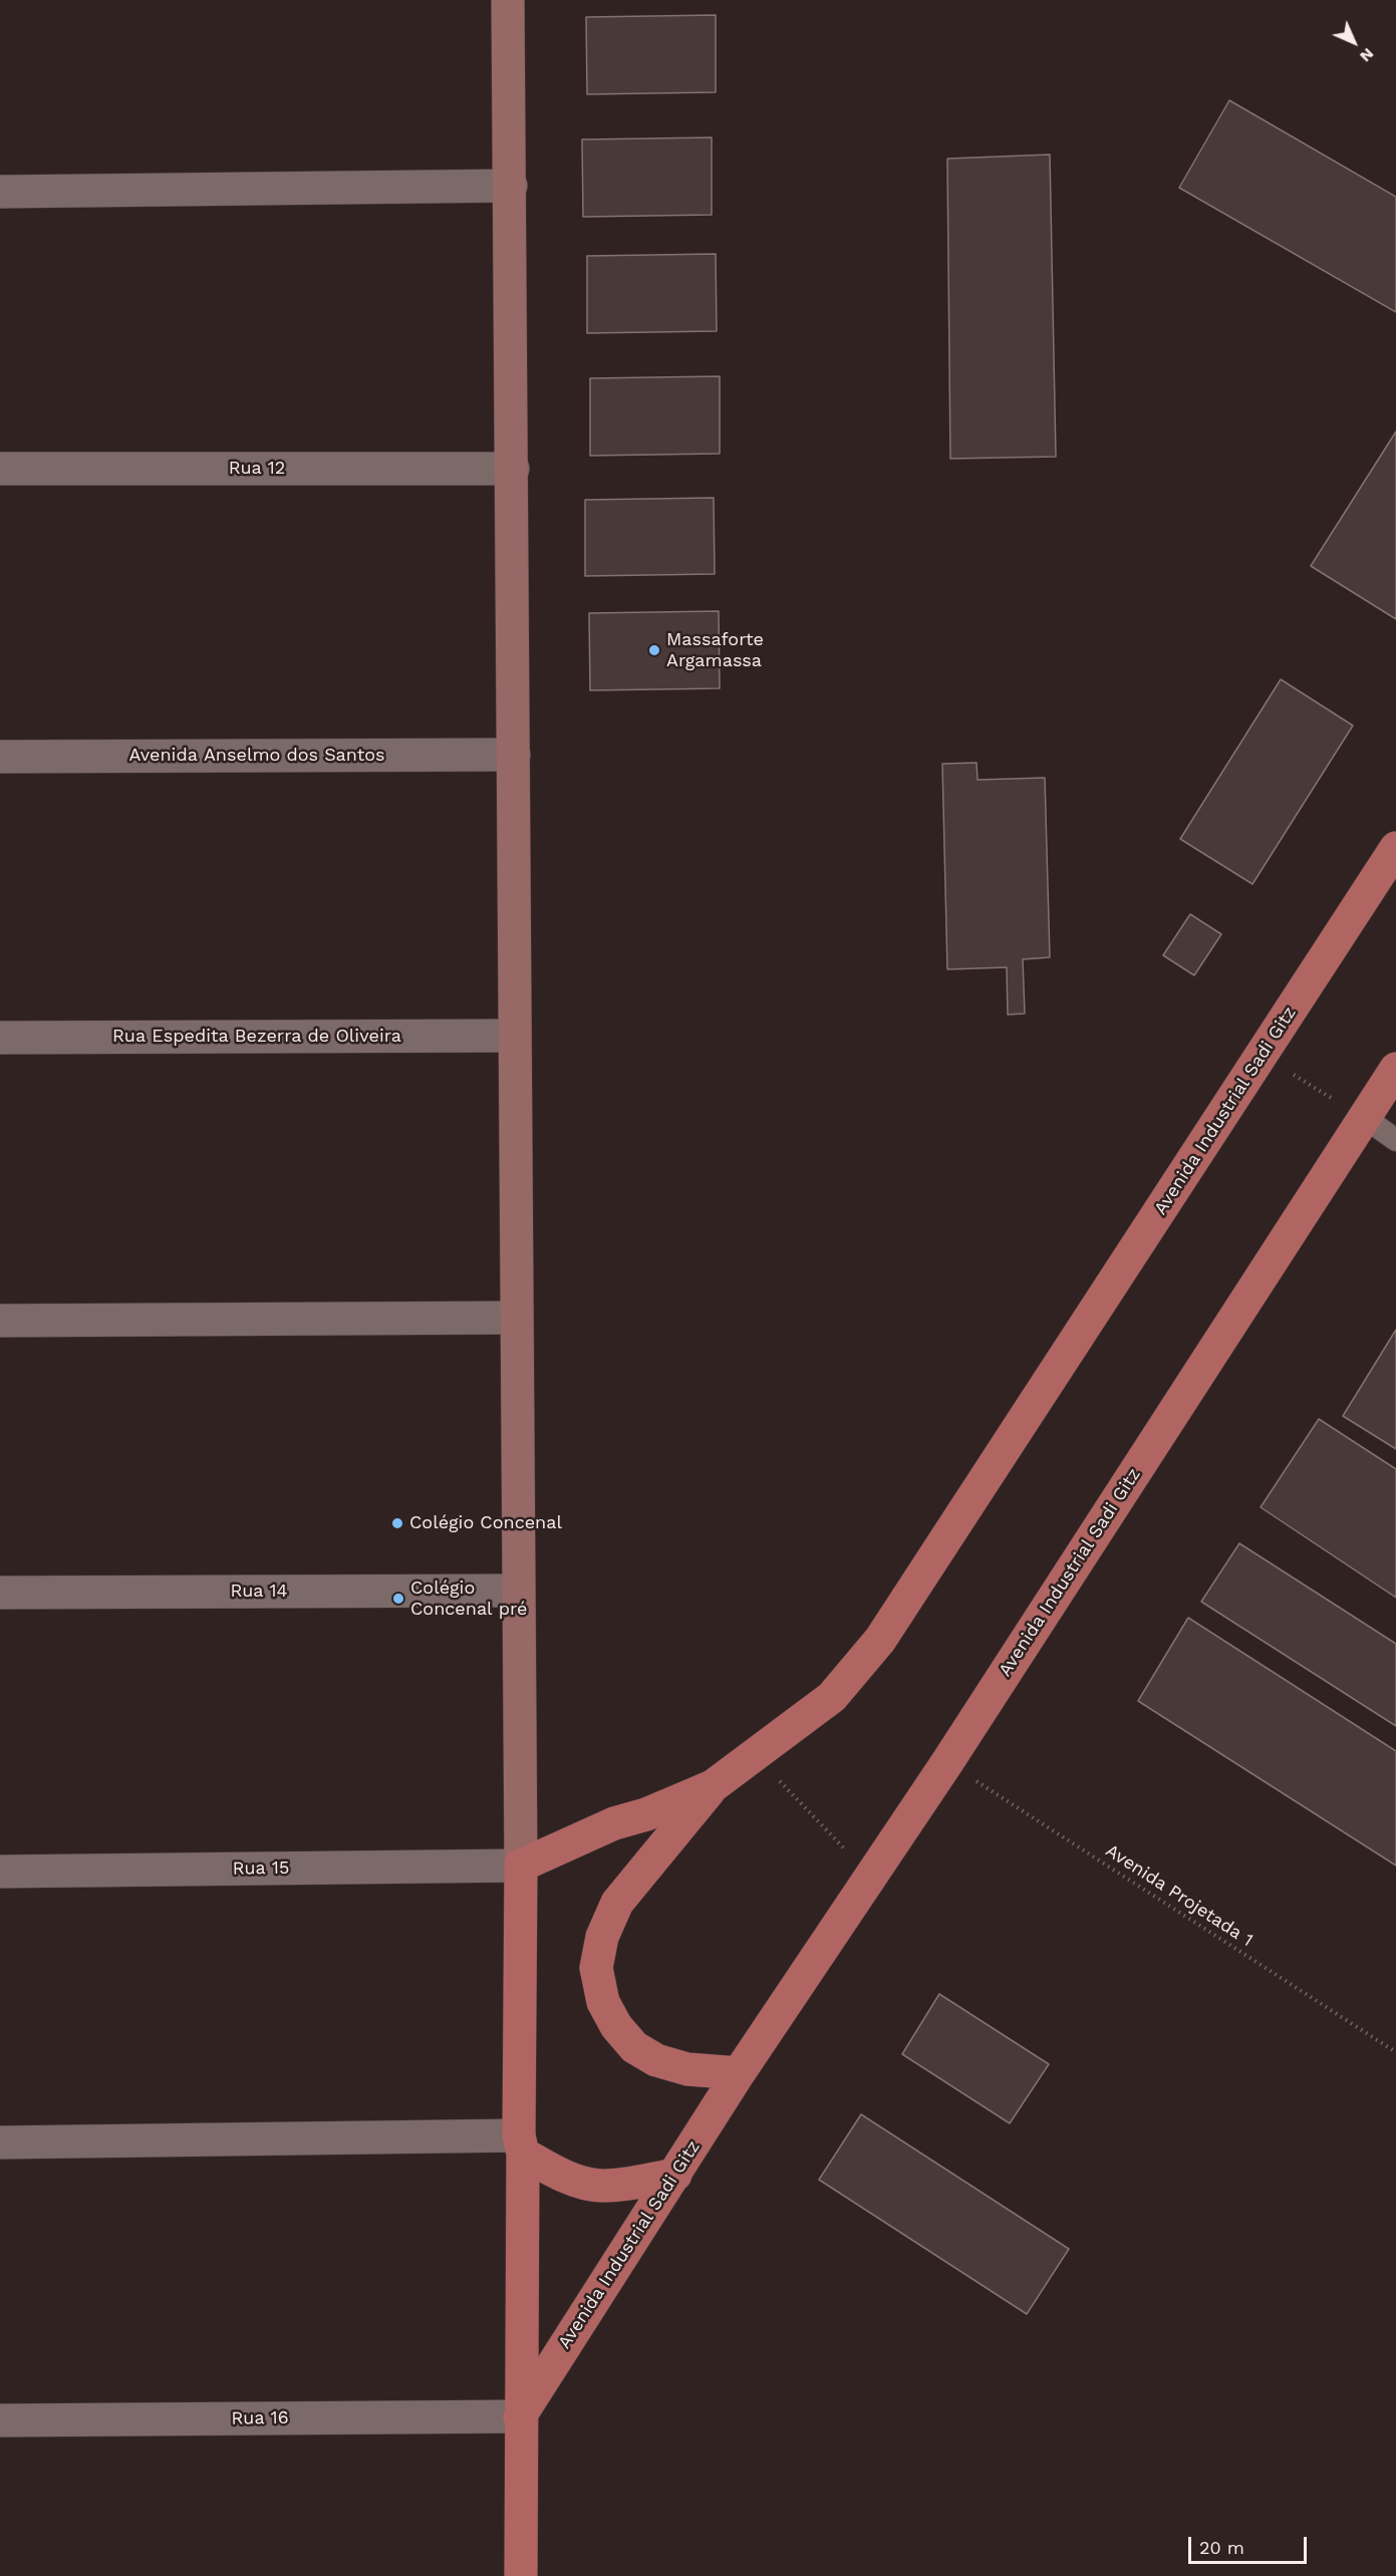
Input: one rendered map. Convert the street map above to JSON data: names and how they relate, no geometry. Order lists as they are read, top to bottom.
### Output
{
  "streets": {
    "main road": ["Avenida Industrial Sadi Gitz"],
    "street": [
      "Rua 12",
      "Avenida Anselmo dos Santos",
      "Rua Espedita Bezerra de Oliveira",
      "Rua 14",
      "Rua 15",
      "Rua 16"
    ],
    "path": ["Avenida Projetada 1"]
  },
  "crossings": [
    ["Avenida Industrial Sadi Gitz", "Rua 15"],
    ["Avenida Industrial Sadi Gitz", "Avenida Projetada 1"],
    ["Avenida Industrial Sadi Gitz", "Rua 16"]
  ],
  "places": ["Massaforte Argamassa", "Colégio Concenal", "Colégio Concenal pré"],
  "scale_bar": "20 m",
  "north": "bottom right"
}
